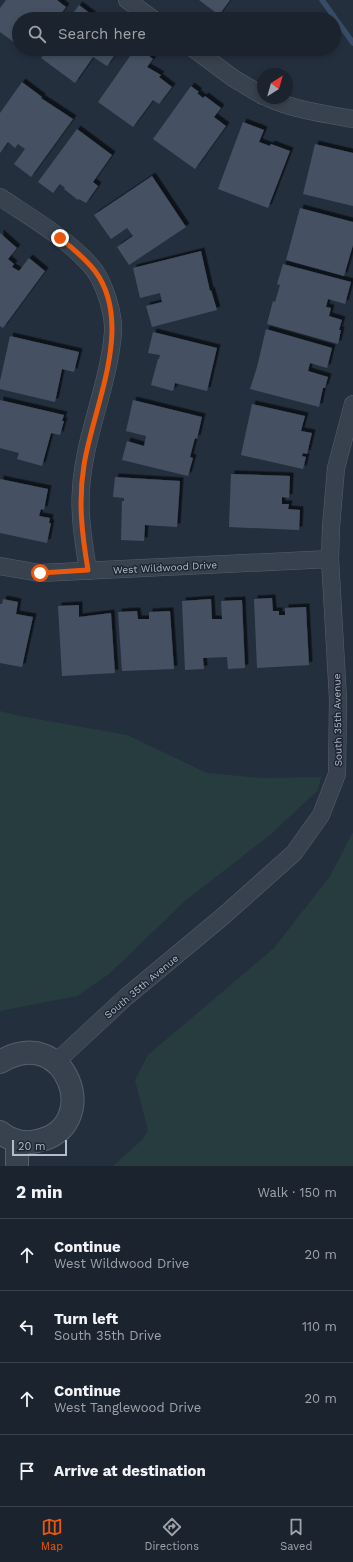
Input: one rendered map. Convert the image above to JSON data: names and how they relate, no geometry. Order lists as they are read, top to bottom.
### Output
{
  "streets": {
    "street": ["West Wildwood Drive", "South 35th Avenue"]
  },
  "crossings": [
    ["West Wildwood Drive", "South 35th Avenue"]
  ],
  "scale_bar": "20 m",
  "north": "top right",
  "page": {
    "search": "Search here",
    "scale": "20 m",
    "heading": ["2 min", "Walk · 150 m"],
    "list": [
      ["Continue", "West Wildwood Drive", "20 m"],
      ["Turn left", "South 35th Drive", "110 m"],
      ["Continue", "West Tanglewood Drive", "20 m"],
      "Arrive at destination"
    ],
    "nav": ["Map", "Directions", "Saved"]
  }
}
